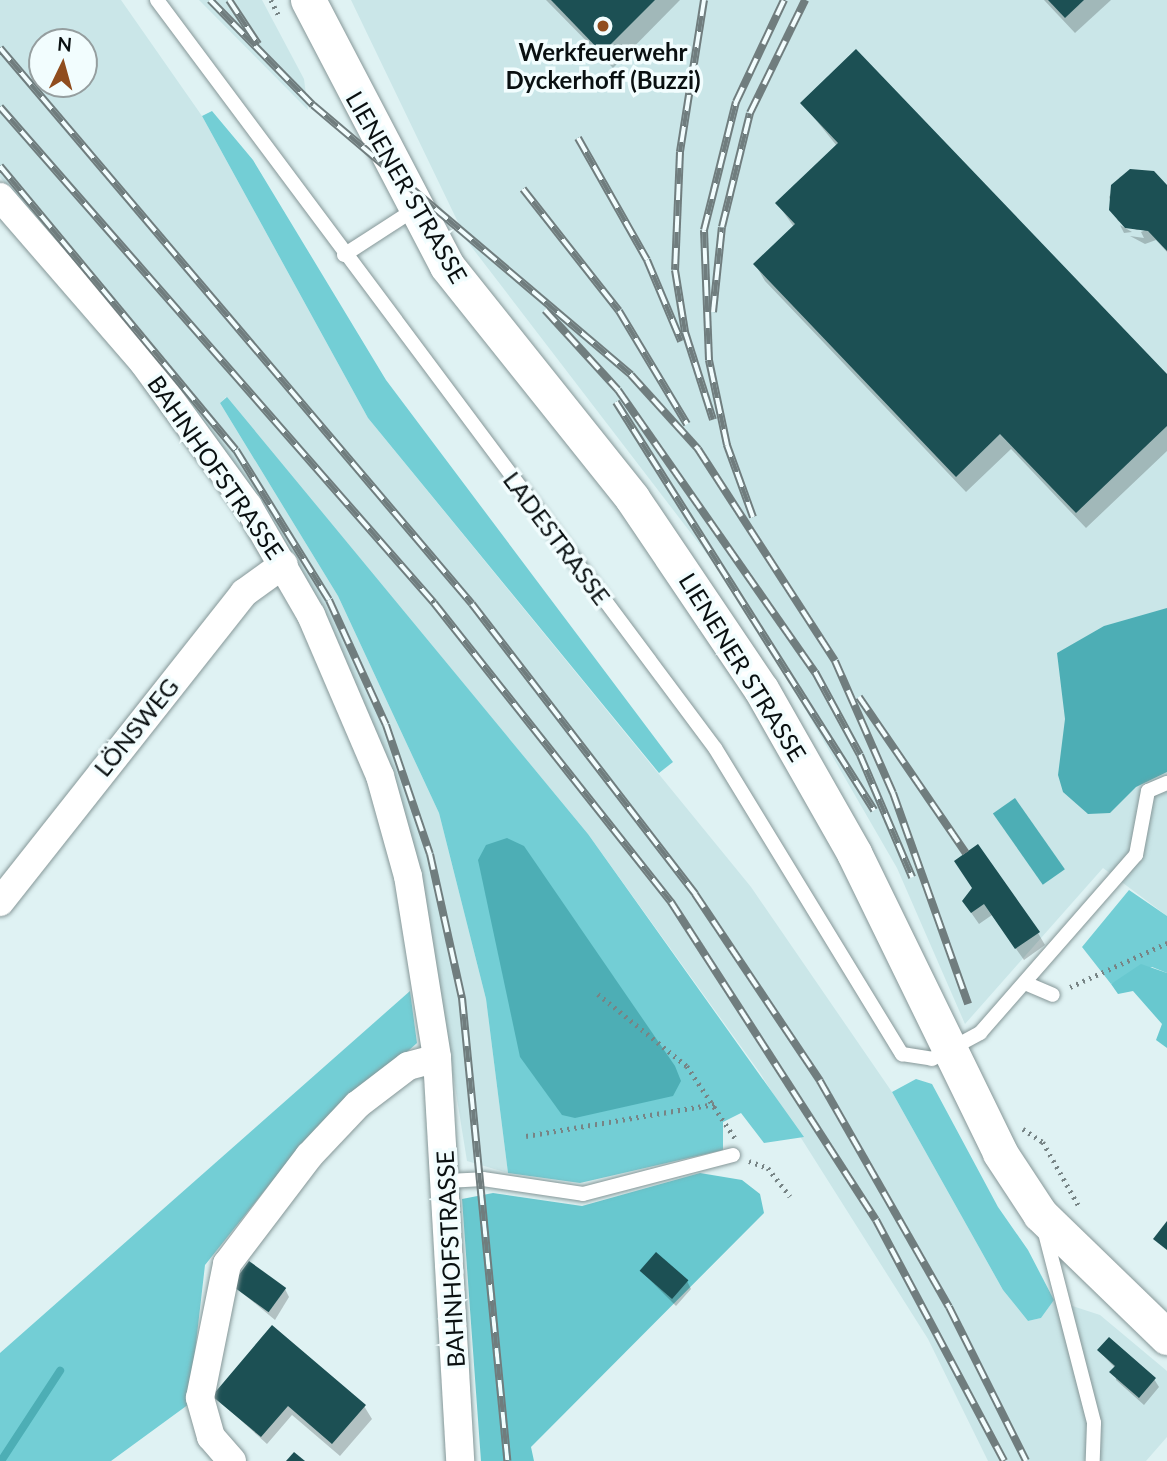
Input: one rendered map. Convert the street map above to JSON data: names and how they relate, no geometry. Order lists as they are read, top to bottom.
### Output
{
  "streets": {
    "street": ["LIENENER STRASSE", "BAHNHOFSTRASSE", "LÖNSWEG"],
    "lane": ["LADESTRASSE"]
  },
  "crossings": [
    ["LIENENER STRASSE", "LADESTRASSE"],
    ["BAHNHOFSTRASSE", "LÖNSWEG"]
  ],
  "places": ["Werkfeuerwehr Dyckerhoff (Buzzi)"],
  "north": "top"
}
